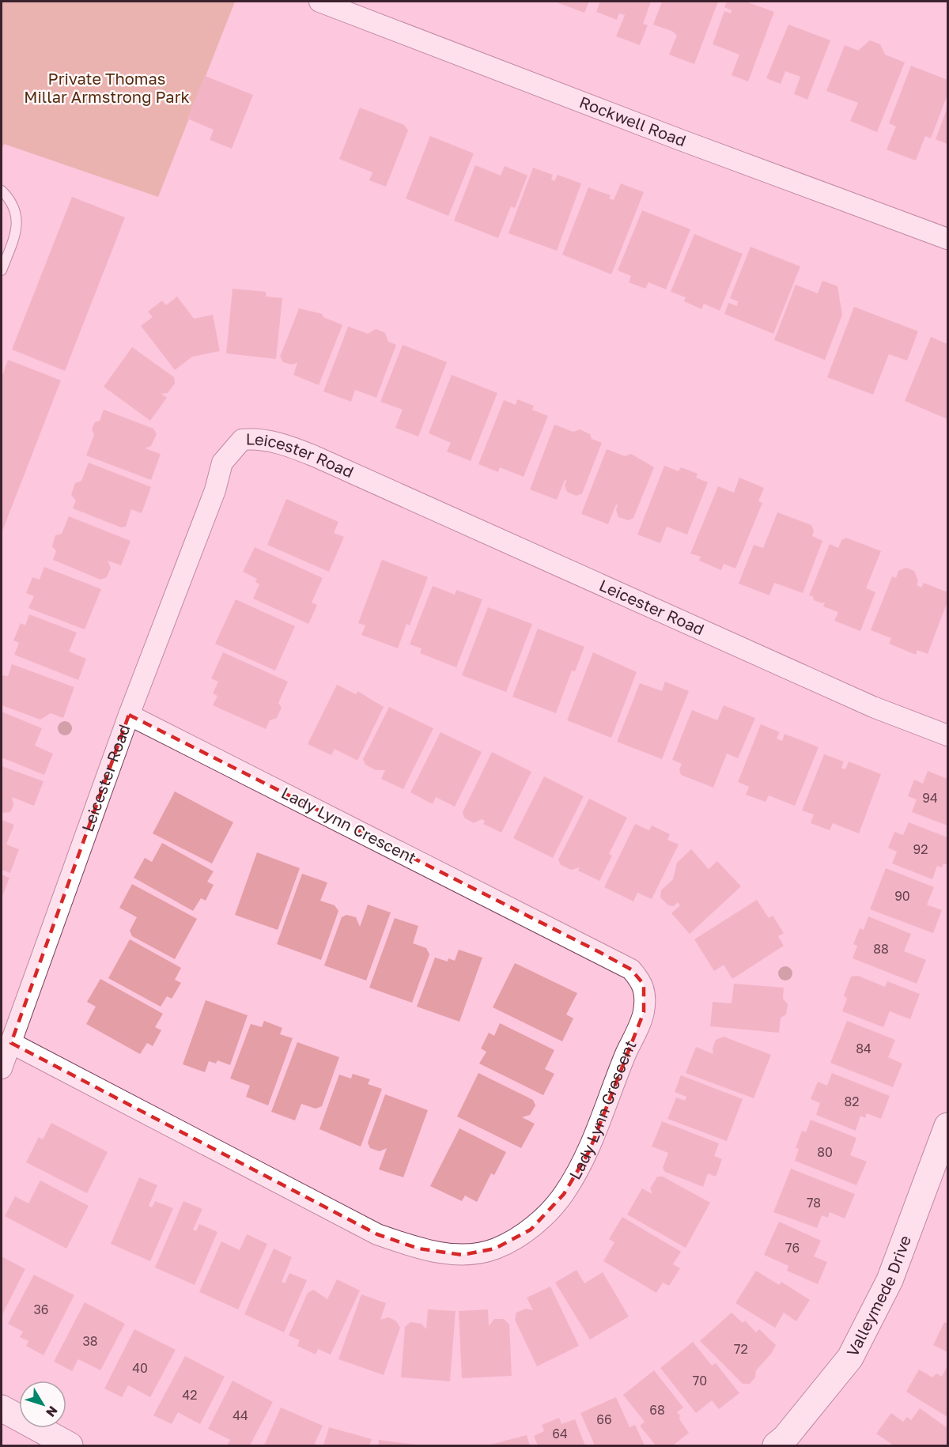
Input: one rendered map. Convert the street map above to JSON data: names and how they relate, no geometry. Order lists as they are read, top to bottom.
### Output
{
  "streets": {
    "street": [
      "Rockwell Road",
      "Leicester Road",
      "Lady Lynn Crescent",
      "Valleymede Drive"
    ]
  },
  "crossings": [
    ["Leicester Road", "Lady Lynn Crescent"]
  ],
  "parks": ["Private Thomas Millar Armstrong Park"],
  "house_numbers": [
    "94",
    "92",
    "90",
    "88",
    "84",
    "82",
    "80",
    "78",
    "76",
    "36",
    "38",
    "72",
    "40",
    "70",
    "42",
    "68",
    "44",
    "66",
    "64"
  ],
  "north": "bottom right"
}
